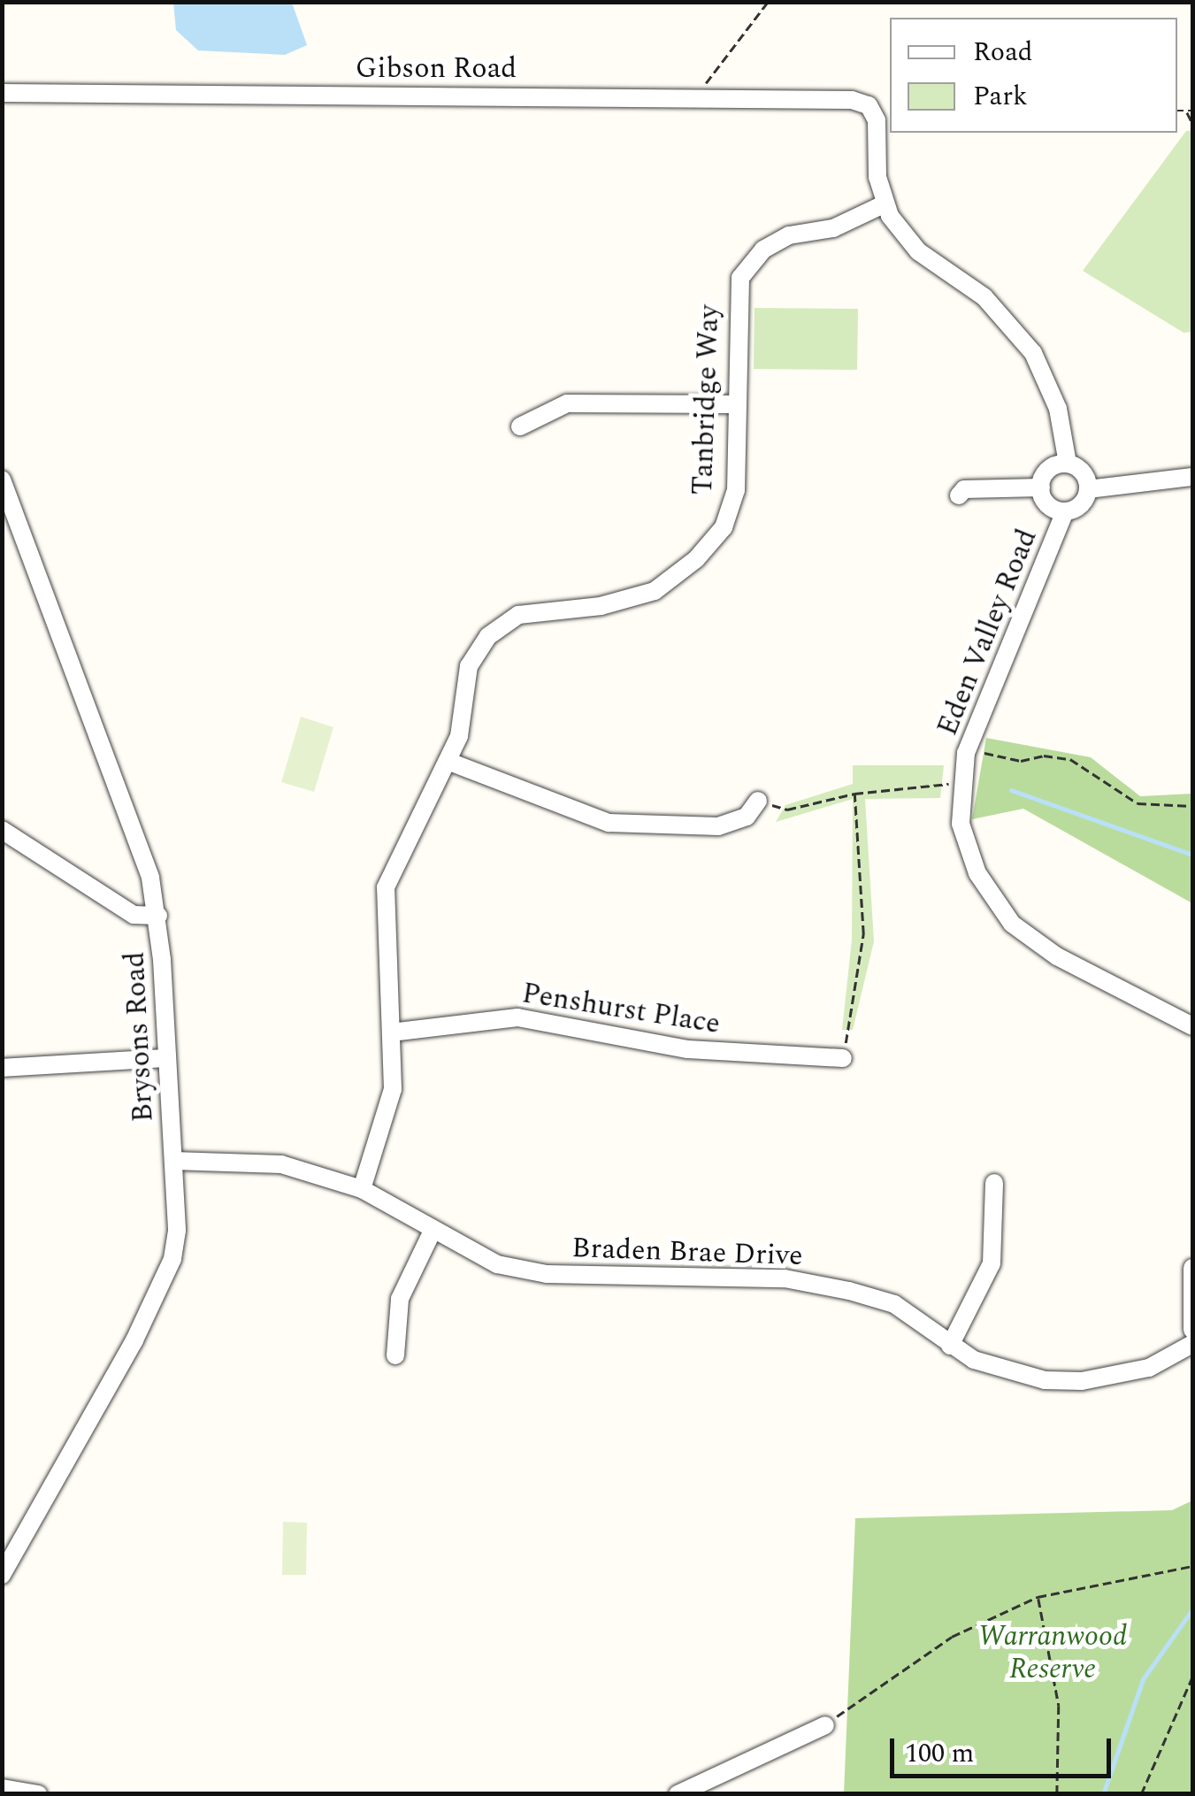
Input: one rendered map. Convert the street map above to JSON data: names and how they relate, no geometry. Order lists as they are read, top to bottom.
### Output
{
  "streets": {
    "street": [
      "Gibson Road",
      "Tanbridge Way",
      "Eden Valley Road",
      "Penshurst Place",
      "Brysons Road",
      "Braden Brae Drive"
    ]
  },
  "crossings": [
    ["Gibson Road", "Tanbridge Way"],
    ["Tanbridge Way", "Penshurst Place"],
    ["Tanbridge Way", "Braden Brae Drive"],
    ["Brysons Road", "Braden Brae Drive"]
  ],
  "parks": ["Warranwood Reserve"],
  "legend": ["Road", "Park"],
  "scale_bar": "100 m"
}
